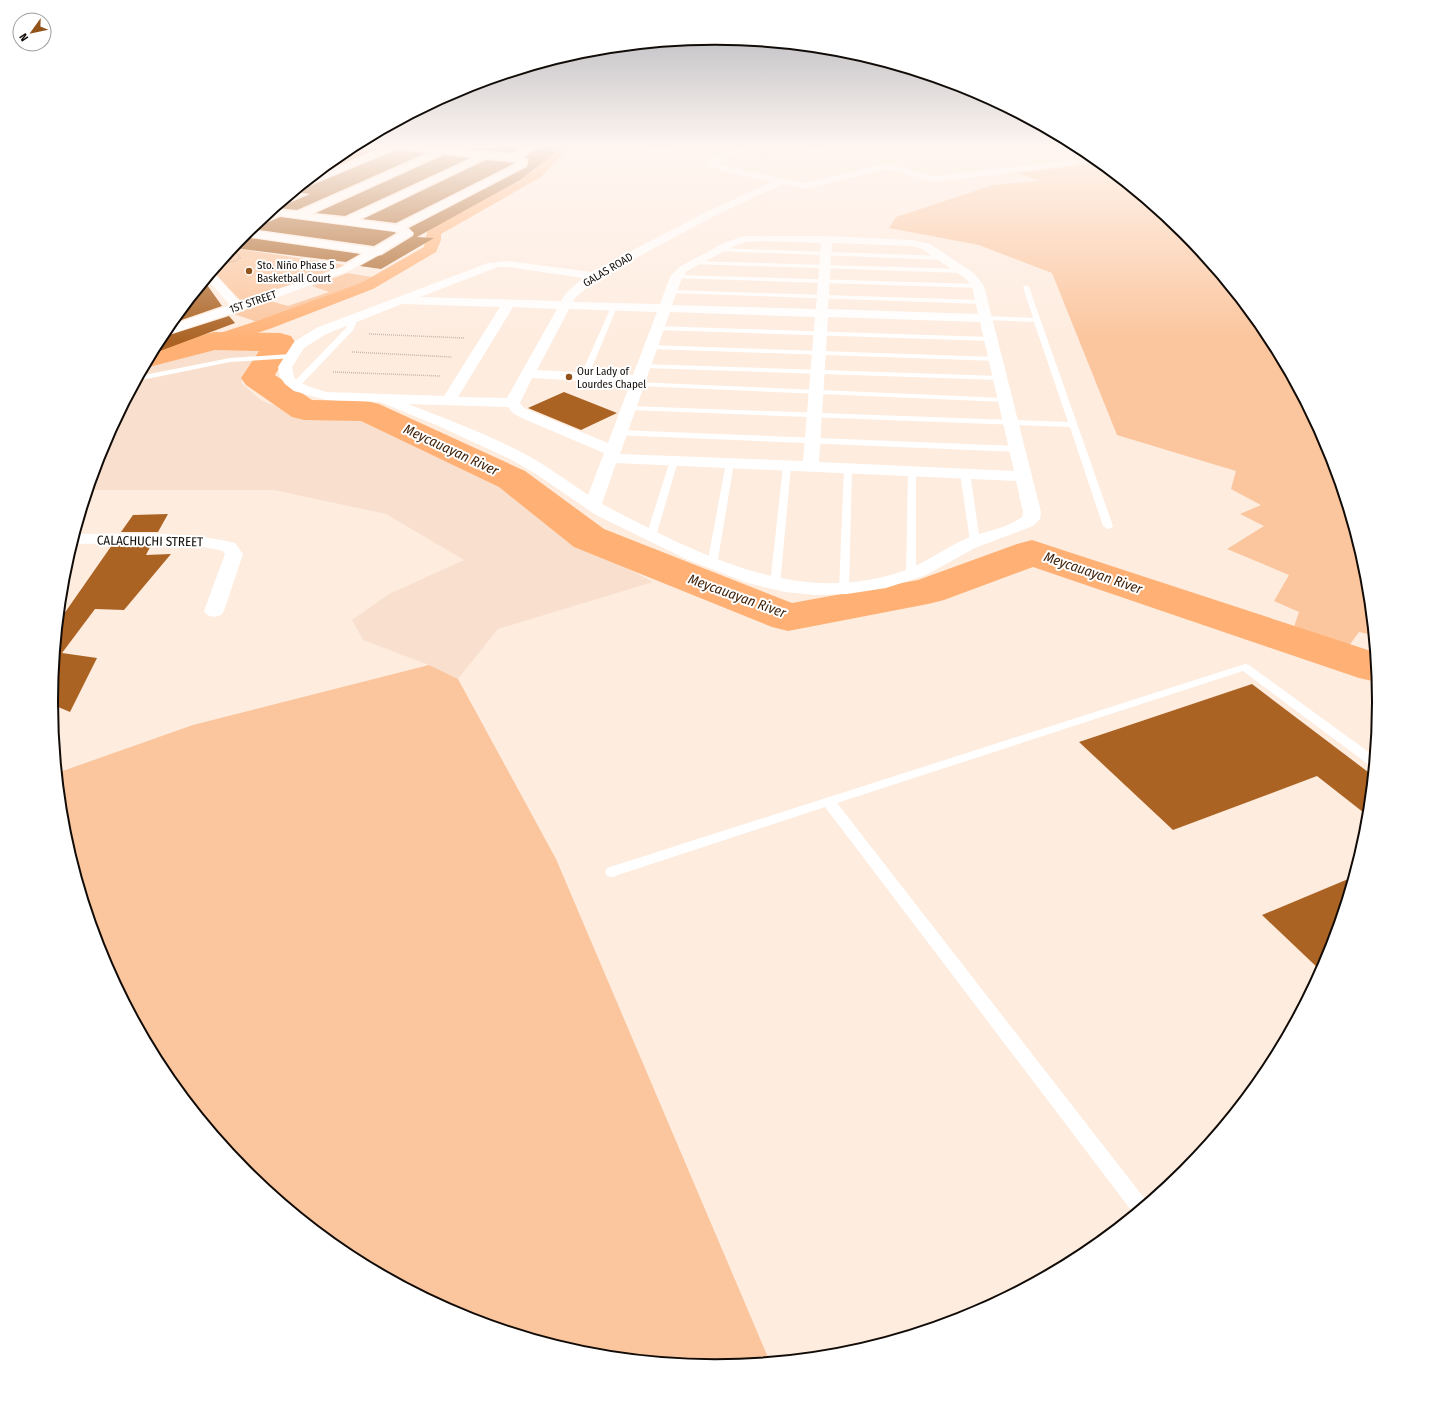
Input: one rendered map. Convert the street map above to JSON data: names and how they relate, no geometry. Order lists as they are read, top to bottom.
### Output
{
  "streets": {
    "street": ["GALAS ROAD", "1ST STREET", "CALACHUCHI STREET"]
  },
  "water": ["Meycauayan River"],
  "places": ["Sto. Niño Phase 5 Basketball Court", "Our Lady of Lourdes Chapel"],
  "north": "bottom left"
}
